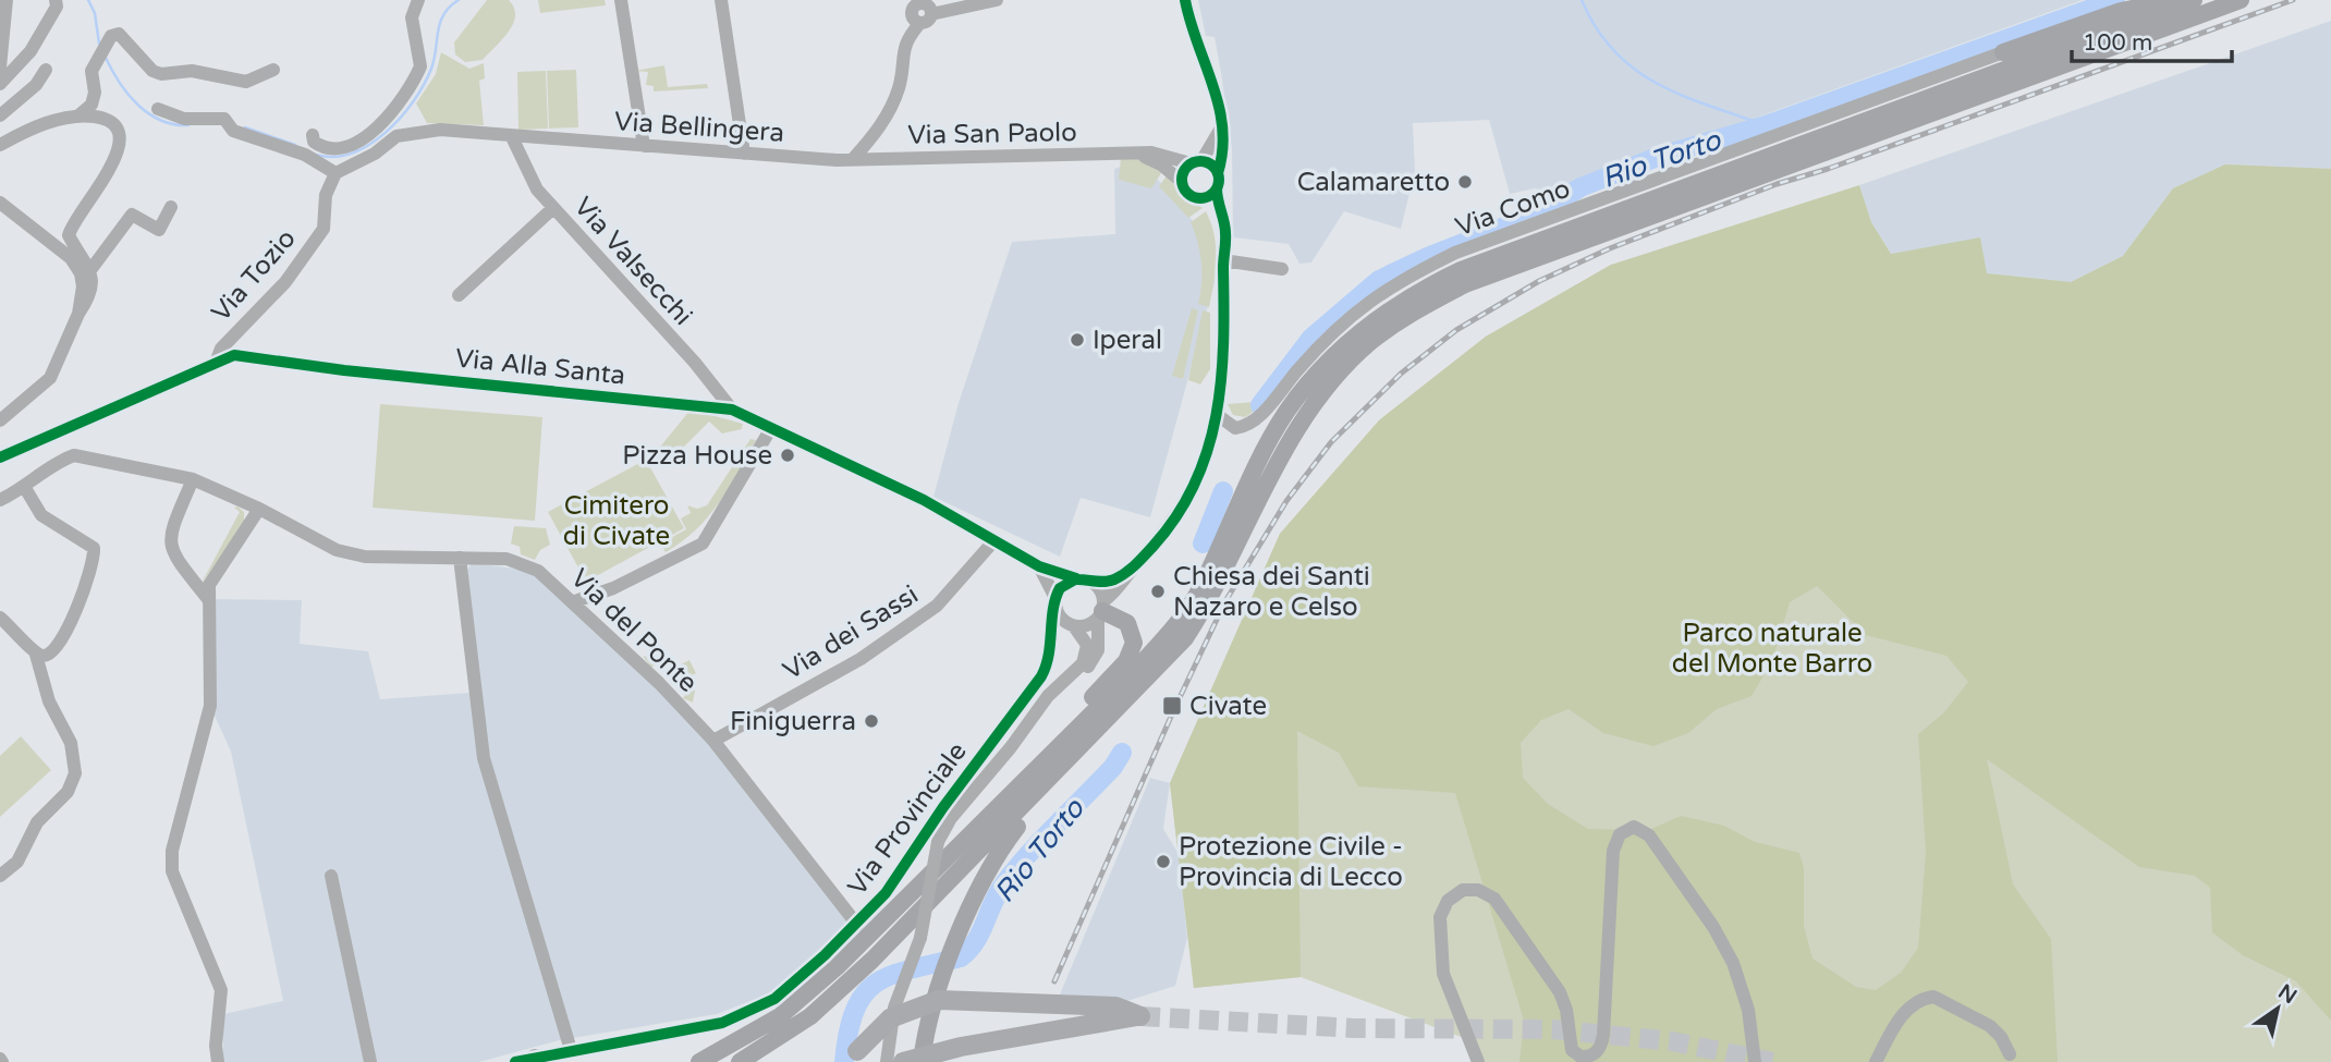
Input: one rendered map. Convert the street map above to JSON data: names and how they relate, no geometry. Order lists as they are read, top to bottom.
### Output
{
  "streets": {
    "street": [
      "Via Bellingera",
      "Via San Paolo",
      "Via Como",
      "Via Valsecchi",
      "Via Tozio",
      "Via Alla Santa",
      "Via del Ponte",
      "Via dei Sassi",
      "Via Provinciale"
    ]
  },
  "crossings": [
    ["Via Bellingera", "Via San Paolo"],
    ["Via Bellingera", "Via Valsecchi"],
    ["Via Valsecchi", "Via Alla Santa"],
    ["Via Tozio", "Via Alla Santa"],
    ["Via del Ponte", "Via dei Sassi"],
    ["Via del Ponte", "Via Provinciale"]
  ],
  "water": ["Rio Torto"],
  "parks": ["Cimitero di Civate", "Parco naturale del Monte Barro"],
  "places": {
    "other": [
      "Calamaretto",
      "Iperal",
      "Pizza House",
      "Chiesa dei Santi Nazaro e Celso",
      "Finiguerra",
      "Protezione Civile - Provincia di Lecco"
    ],
    "transit": ["Civate"]
  },
  "scale_bar": "100 m",
  "north": "top right"
}
